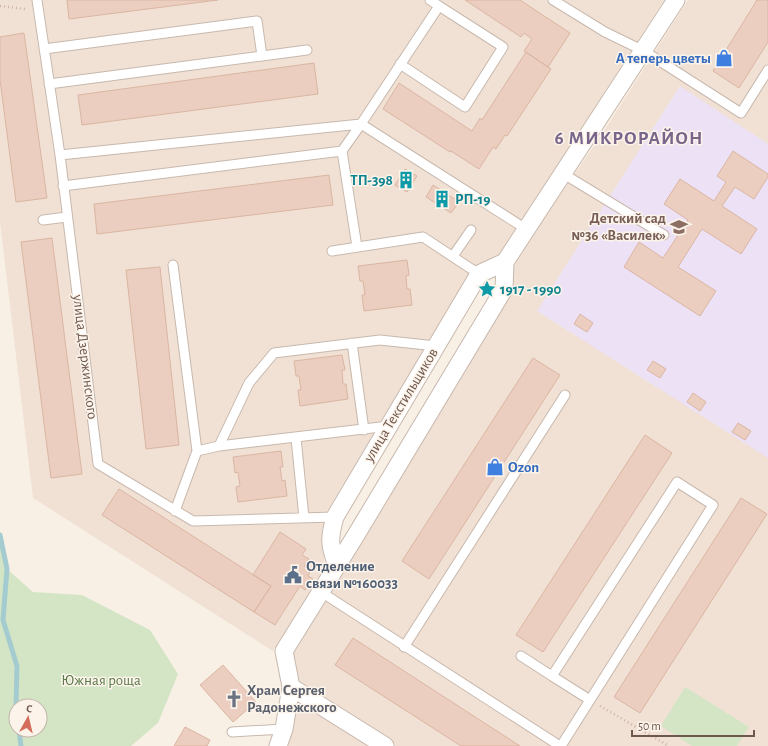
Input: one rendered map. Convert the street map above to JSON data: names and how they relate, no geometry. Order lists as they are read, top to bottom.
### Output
{
  "streets": {
    "street": ["улица Текстильщиков"],
    "lane": ["улица Дзержинского"]
  },
  "crossings": [
    ["улица Дзержинского", "улица Текстильщиков"]
  ],
  "districts": ["6 МИКРОРАЙОН"],
  "parks": ["Южная роща"],
  "places": {
    "shop": ["А теперь цветы", "Ozon"],
    "building": ["ТП-398", "РП-19"],
    "school or university": ["Детский сад №36 «Василек»"],
    "place": ["1917 - 1990"],
    "public building": ["Отделение связи №160033"],
    "church": ["Храм Сергея Радонежского"]
  },
  "scale_bar": "50 m",
  "north": "top"
}
